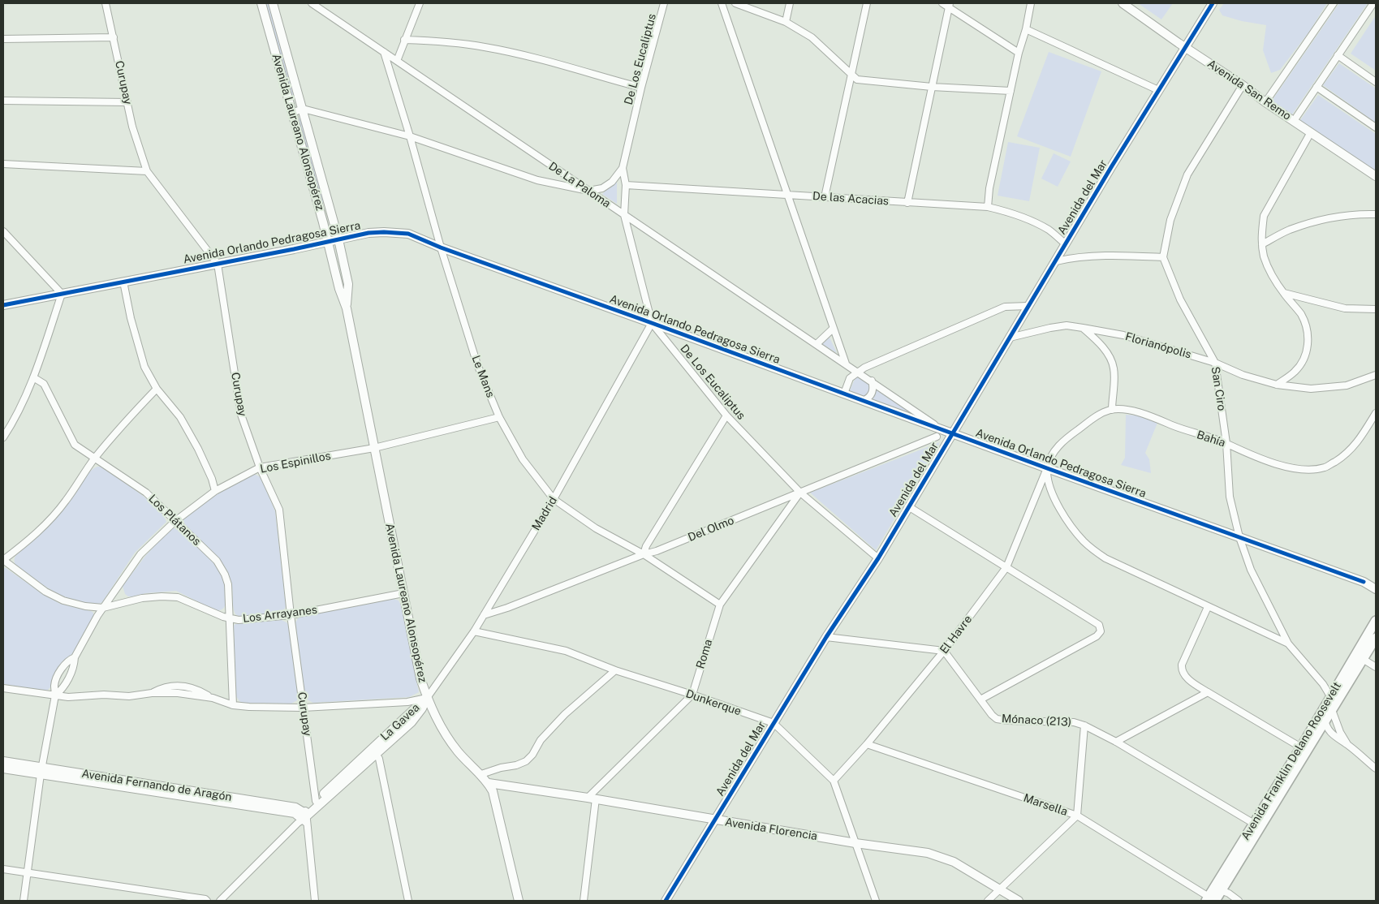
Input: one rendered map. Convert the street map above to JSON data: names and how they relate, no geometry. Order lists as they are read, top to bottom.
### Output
{
  "streets": {
    "main road": ["Avenida Franklin Delano Roosevelt"],
    "street": [
      "De Los Eucaliptus",
      "Curupay",
      "Avenida San Remo",
      "Avenida Laureano Alonsopérez",
      "De La Paloma",
      "Avenida del Mar",
      "De las Acacias",
      "Avenida Orlando Pedragosa Sierra",
      "Florianópolis",
      "Le Mans",
      "San Ciro",
      "Bahía",
      "Los Espinillos",
      "Madrid",
      "Los Plátanos",
      "Del Olmo",
      "Los Arrayanes",
      "El Havre",
      "Roma",
      "Dunkerque",
      "Mónaco (213)",
      "La Gavea",
      "Avenida Fernando de Aragón",
      "Marsella",
      "Avenida Florencia"
    ]
  },
  "crossings": [
    ["De Los Eucaliptus", "De La Paloma"],
    ["De Los Eucaliptus", "Avenida del Mar"],
    ["De Los Eucaliptus", "De las Acacias"],
    ["De Los Eucaliptus", "Avenida Orlando Pedragosa Sierra"],
    ["De Los Eucaliptus", "Madrid"],
    ["De Los Eucaliptus", "Del Olmo"],
    ["De Los Eucaliptus", "Roma"],
    ["Curupay", "Avenida Orlando Pedragosa Sierra"],
    ["Curupay", "Los Espinillos"],
    ["Curupay", "Los Arrayanes"],
    ["Curupay", "La Gavea"],
    ["Avenida San Remo", "Avenida del Mar"],
    ["Avenida Laureano Alonsopérez", "Avenida Orlando Pedragosa Sierra"],
    ["Avenida Laureano Alonsopérez", "Los Espinillos"],
    ["Avenida Laureano Alonsopérez", "Madrid"],
    ["Avenida Laureano Alonsopérez", "Los Arrayanes"],
    ["Avenida Laureano Alonsopérez", "La Gavea"],
    ["Avenida Laureano Alonsopérez", "Avenida Florencia"],
    ["De La Paloma", "Avenida Orlando Pedragosa Sierra"],
    ["De La Paloma", "Le Mans"],
    ["Avenida del Mar", "De las Acacias"],
    ["Avenida del Mar", "Avenida Orlando Pedragosa Sierra"],
    ["Avenida del Mar", "Florianópolis"],
    ["Avenida del Mar", "Dunkerque"],
    ["Avenida del Mar", "Avenida Florencia"],
    ["Avenida Orlando Pedragosa Sierra", "Le Mans"],
    ["Avenida Orlando Pedragosa Sierra", "San Ciro"],
    ["Avenida Orlando Pedragosa Sierra", "Bahía"],
    ["Avenida Orlando Pedragosa Sierra", "Madrid"],
    ["Avenida Orlando Pedragosa Sierra", "El Havre"],
    ["Florianópolis", "San Ciro"],
    ["Le Mans", "Los Espinillos"],
    ["Le Mans", "Madrid"],
    ["Le Mans", "Del Olmo"],
    ["Le Mans", "Roma"],
    ["San Ciro", "Bahía"],
    ["San Ciro", "Avenida Franklin Delano Roosevelt"],
    ["Bahía", "El Havre"],
    ["Los Espinillos", "Los Plátanos"],
    ["Los Espinillos", "Los Arrayanes"],
    ["Los Espinillos", "Avenida Fernando de Aragón"],
    ["Madrid", "Del Olmo"],
    ["Madrid", "Dunkerque"],
    ["Madrid", "La Gavea"],
    ["Los Plátanos", "Los Arrayanes"],
    ["Del Olmo", "Roma"],
    ["El Havre", "Dunkerque"],
    ["El Havre", "Mónaco (213)"],
    ["El Havre", "Marsella"],
    ["Roma", "Dunkerque"],
    ["Roma", "Avenida Florencia"],
    ["Dunkerque", "Avenida Florencia"],
    ["Mónaco (213)", "Avenida Franklin Delano Roosevelt"],
    ["La Gavea", "Avenida Fernando de Aragón"],
    ["Avenida Franklin Delano Roosevelt", "Marsella"]
  ]
}
